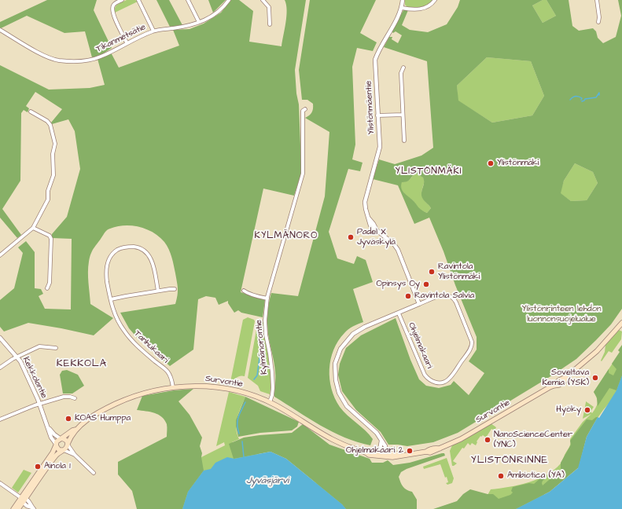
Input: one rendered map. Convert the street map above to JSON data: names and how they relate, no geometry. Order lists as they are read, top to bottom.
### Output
{
  "streets": {
    "main road": ["Survontie"],
    "street": [
      "Tikanmetsätie",
      "Ylistönmäentie",
      "Ohjelmakaari",
      "Tanhukaari",
      "Kylmänorontie",
      "Kekkolantie"
    ]
  },
  "crossings": [
    ["Ylistönmäentie", "Ohjelmakaari"],
    ["Ohjelmakaari", "Survontie"],
    ["Tanhukaari", "Survontie"],
    ["Kylmänorontie", "Survontie"],
    ["Kekkolantie", "Survontie"]
  ],
  "districts": [
    "YLISTÖNMÄKI",
    "KYLMÄNORO",
    "KEKKOLA",
    "YLISTÖNRINNE"
  ],
  "water": ["Jyväsjärvi"],
  "parks": ["Ylistönrinteen lehdon luonnonsuojelualue"],
  "places": [
    "Ylistönmäki",
    "Padel X Jyväskylä",
    "Ravintola Ylistönmäki",
    "Opinsys Oy",
    "Ravintola Salvia",
    "Soveltava Kemia (YSK)",
    "Hyöky",
    "KOAS Humppa",
    "NanoScienceCenter (YNC)",
    "Ohjelmakaari 2",
    "Ainola 1",
    "Ambiotica (YA)"
  ]
}
